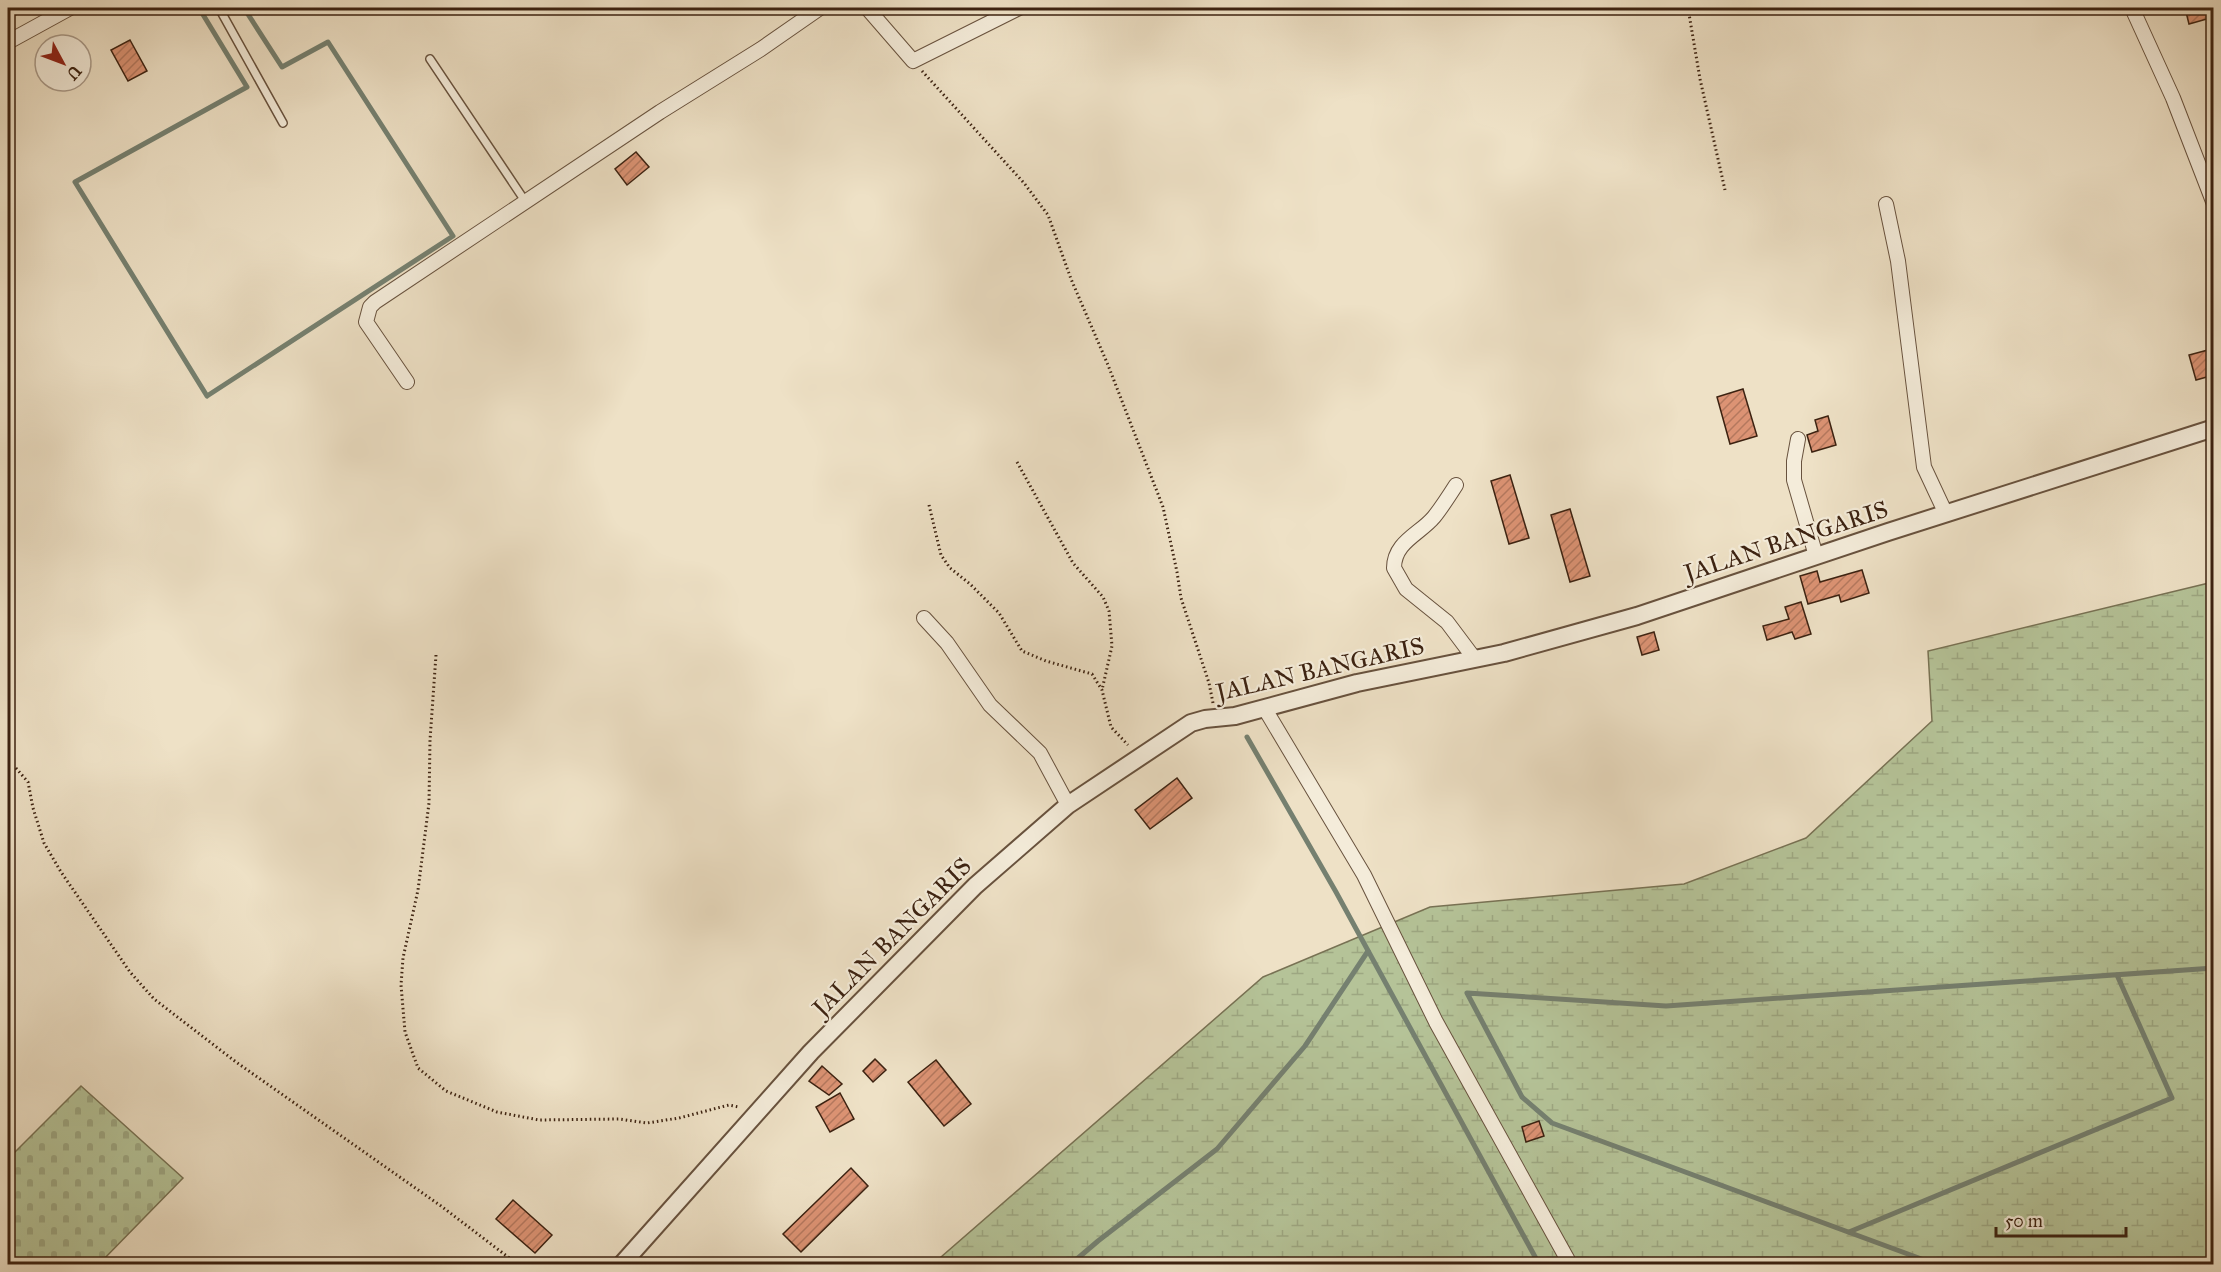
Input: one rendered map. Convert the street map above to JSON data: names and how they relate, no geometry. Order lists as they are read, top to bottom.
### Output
{
  "streets": {
    "street": ["JALAN BANGARIS"]
  },
  "scale_bar": "50 m",
  "north": "bottom right"
}
